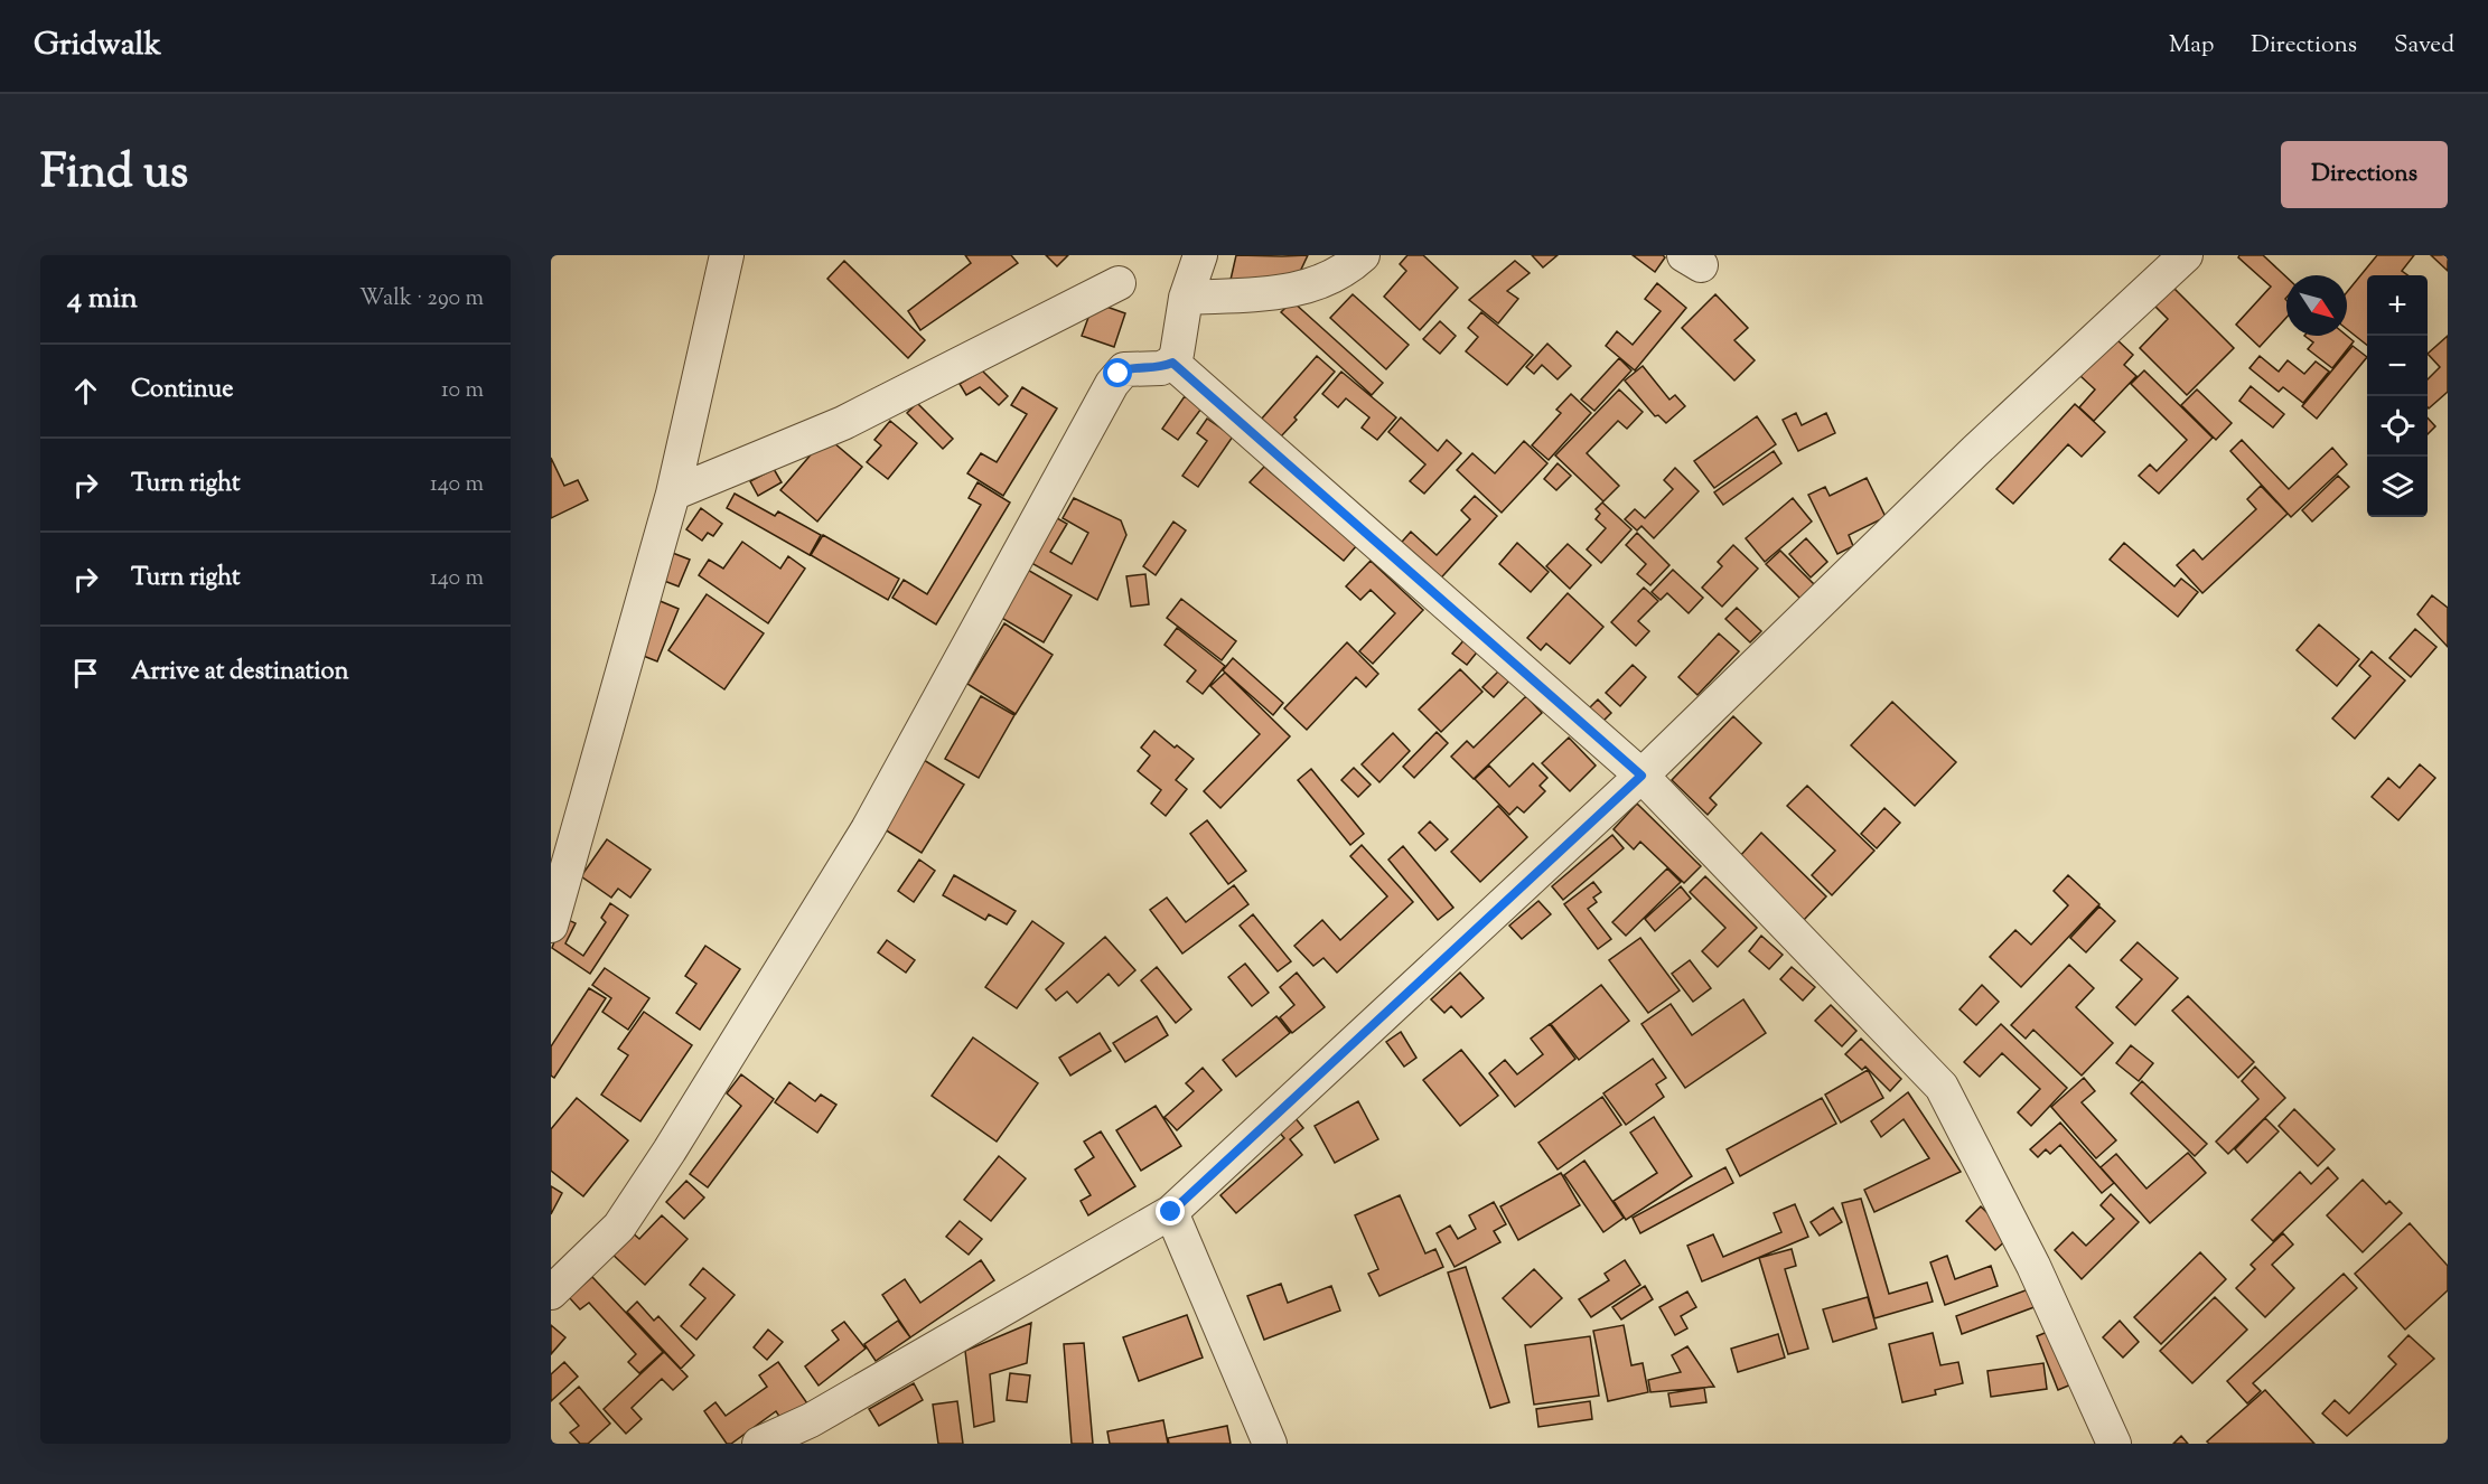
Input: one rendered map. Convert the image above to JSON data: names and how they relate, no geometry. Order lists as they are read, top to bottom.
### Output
{
  "north": "bottom right",
  "page": {
    "header": "Gridwalk",
    "nav": ["Map", "Directions", "Saved"],
    "title": "Find us",
    "buttons": "Directions",
    "heading": ["4 min", "Walk · 290 m"],
    "map_buttons": ["+", "−"],
    "list": [
      ["Continue", "10 m"],
      ["Turn right", "140 m"],
      ["Turn right", "140 m"],
      "Arrive at destination"
    ]
  }
}
